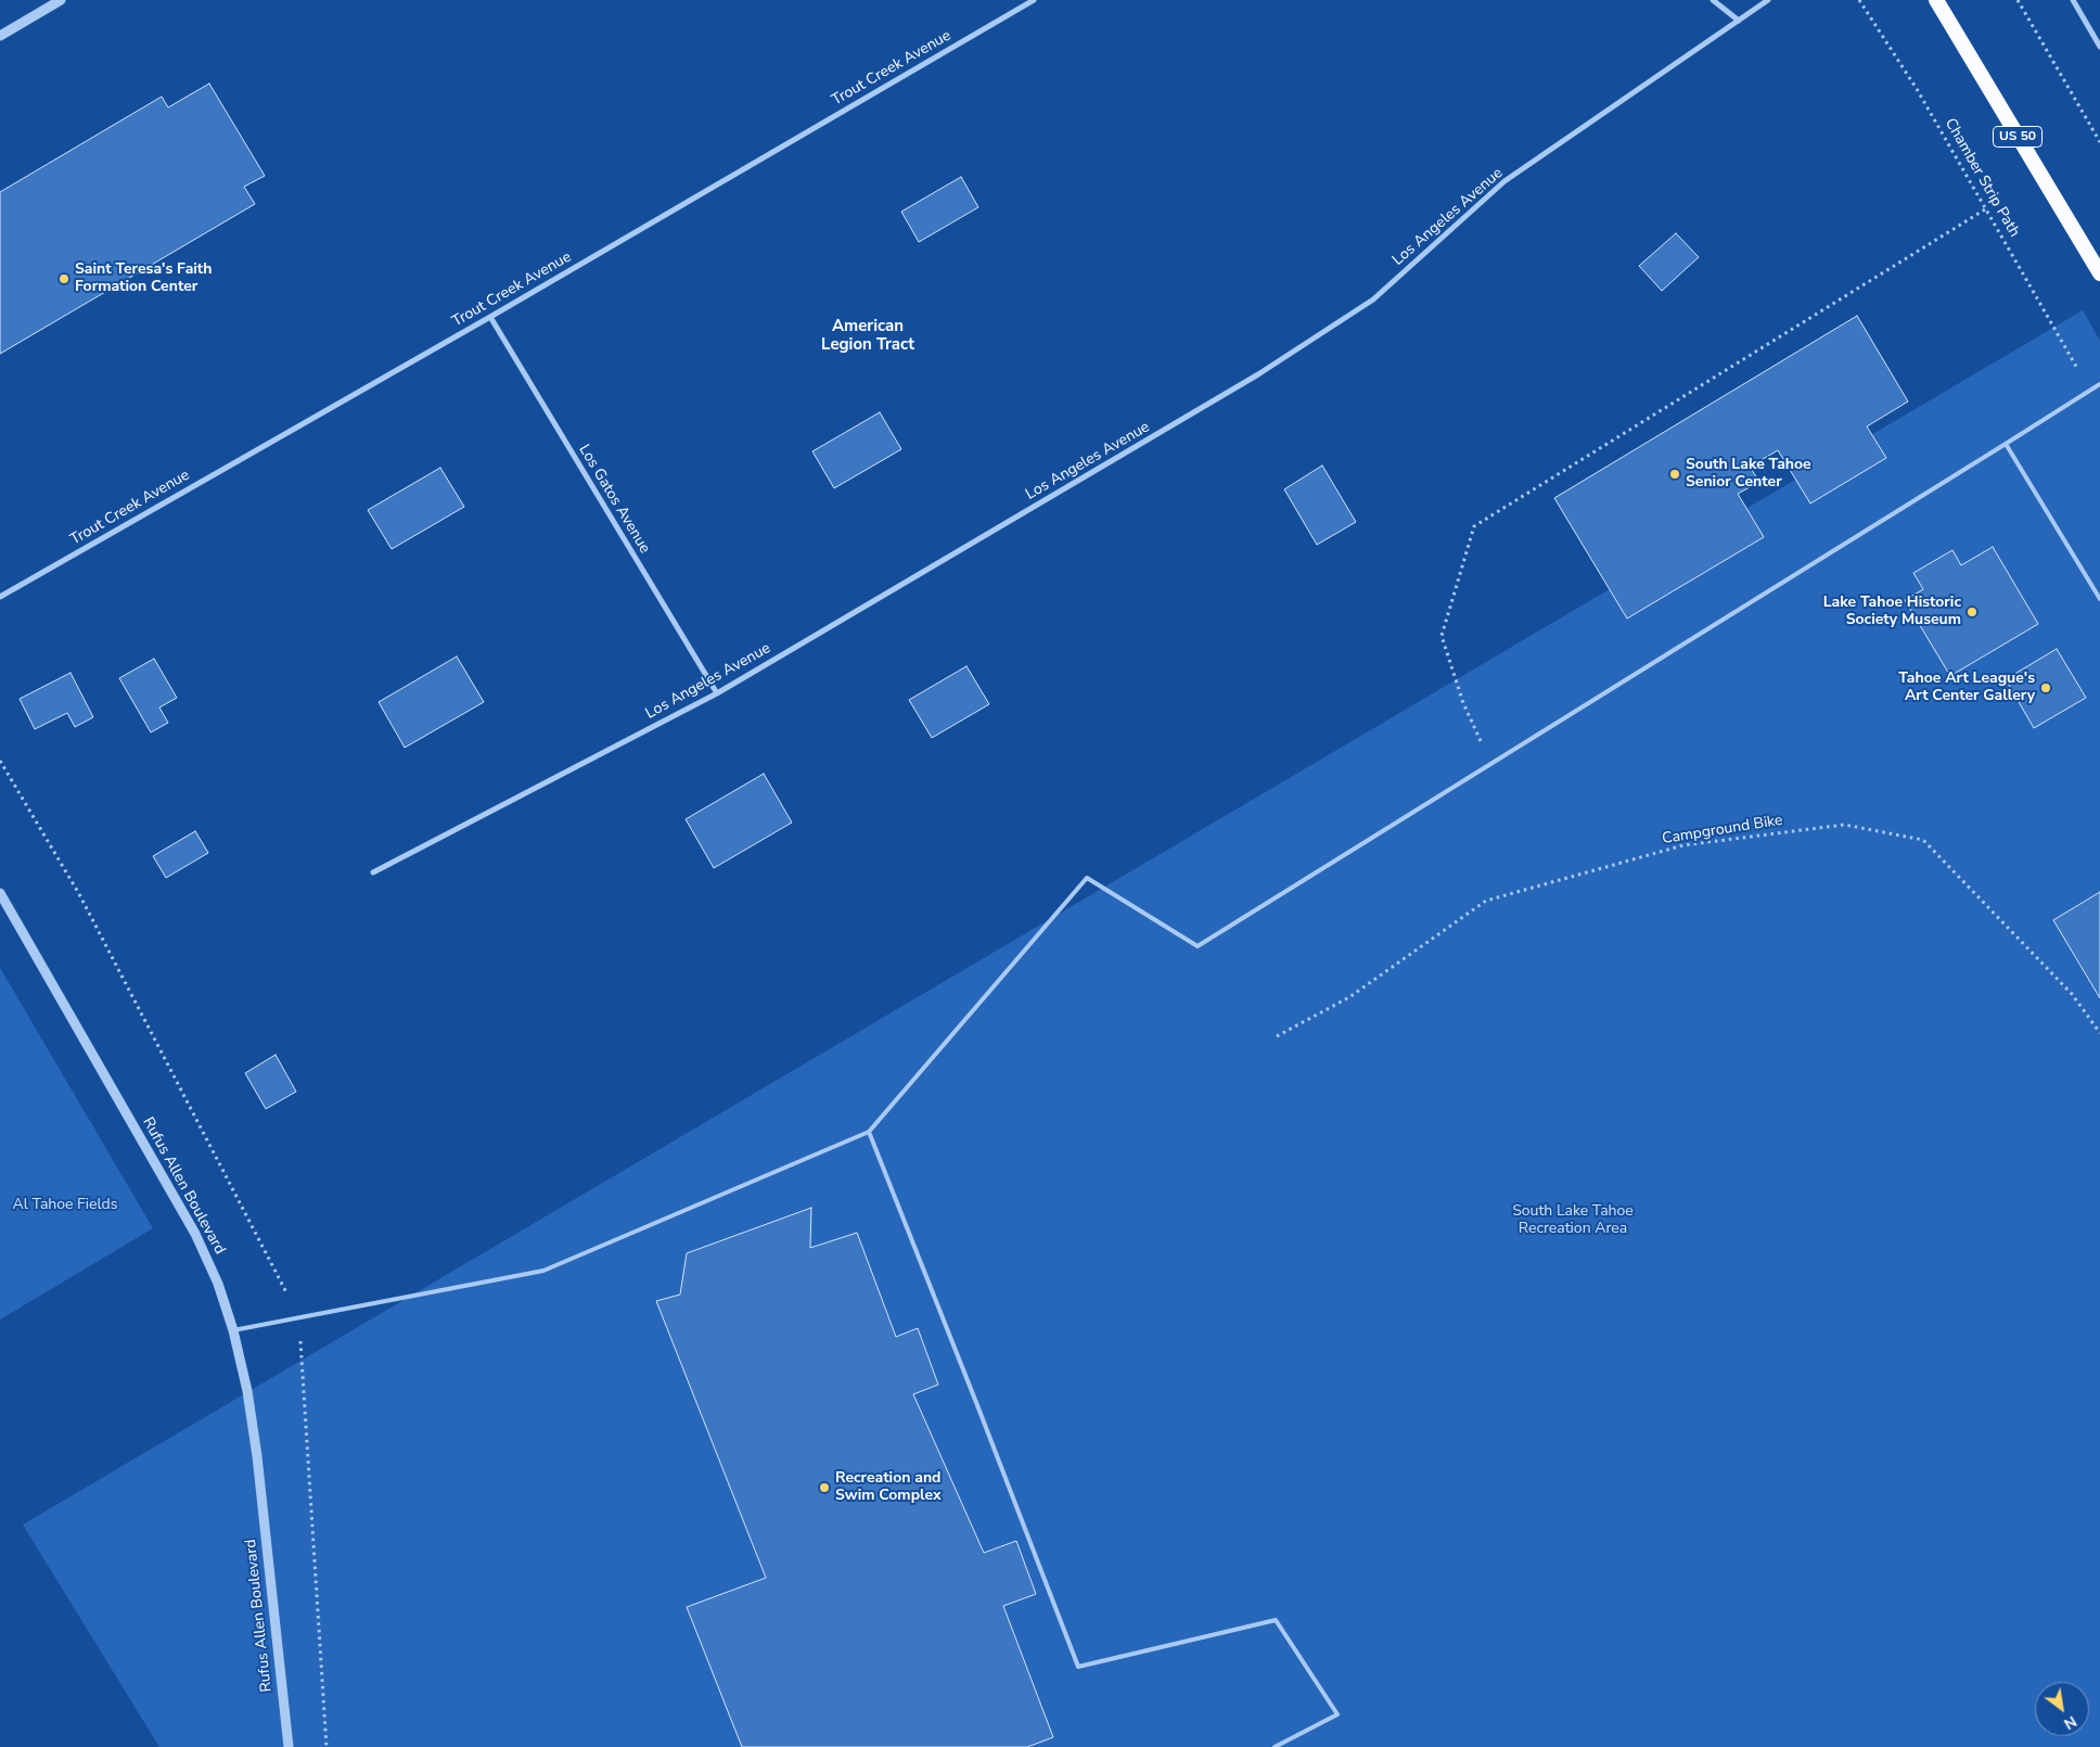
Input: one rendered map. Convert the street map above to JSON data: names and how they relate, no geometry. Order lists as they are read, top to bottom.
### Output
{
  "streets": {
    "highway": ["US 50"],
    "street": [
      "Trout Creek Avenue",
      "Los Angeles Avenue",
      "Los Gatos Avenue",
      "Rufus Allen Boulevard"
    ],
    "path": ["Chamber Strip Path", "Campground Bike"]
  },
  "crossings": [
    ["Trout Creek Avenue", "Los Gatos Avenue"],
    ["Los Angeles Avenue", "Los Gatos Avenue"]
  ],
  "districts": ["American Legion Tract"],
  "parks": ["Al Tahoe Fields", "South Lake Tahoe Recreation Area"],
  "places": [
    "Saint Teresa's Faith Formation Center",
    "South Lake Tahoe Senior Center",
    "Lake Tahoe Historic Society Museum",
    "Tahoe Art League's Art Center Gallery",
    "Recreation and Swim Complex"
  ],
  "north": "bottom right"
}
